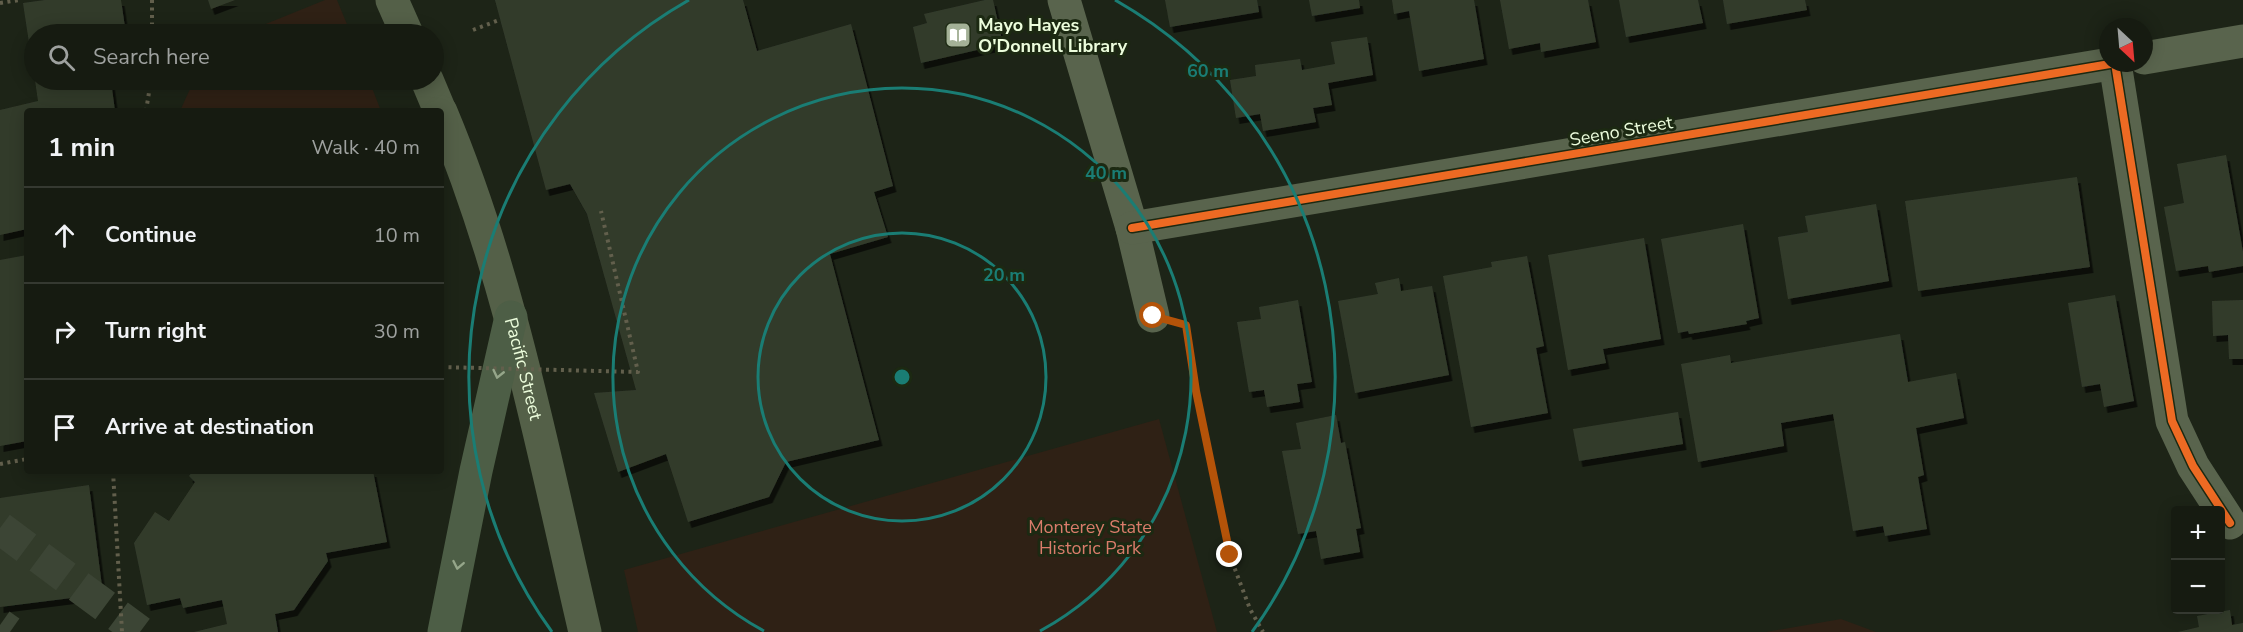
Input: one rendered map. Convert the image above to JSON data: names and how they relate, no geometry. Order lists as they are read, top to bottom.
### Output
{
  "streets": {
    "main road": ["Pacific Street"],
    "street": ["Seeno Street"]
  },
  "parks": ["Monterey State Historic Park"],
  "places": {
    "library": ["Mayo Hayes O'Donnell Library"]
  },
  "north": "bottom right",
  "page": {
    "search": "Search here",
    "heading": ["1 min", "Walk · 40 m"],
    "list": [
      ["Continue", "10 m"],
      ["Turn right", "30 m"],
      "Arrive at destination"
    ],
    "map_buttons": ["+", "−"]
  },
  "rings": ["60 m", "40 m", "20 m"]
}
